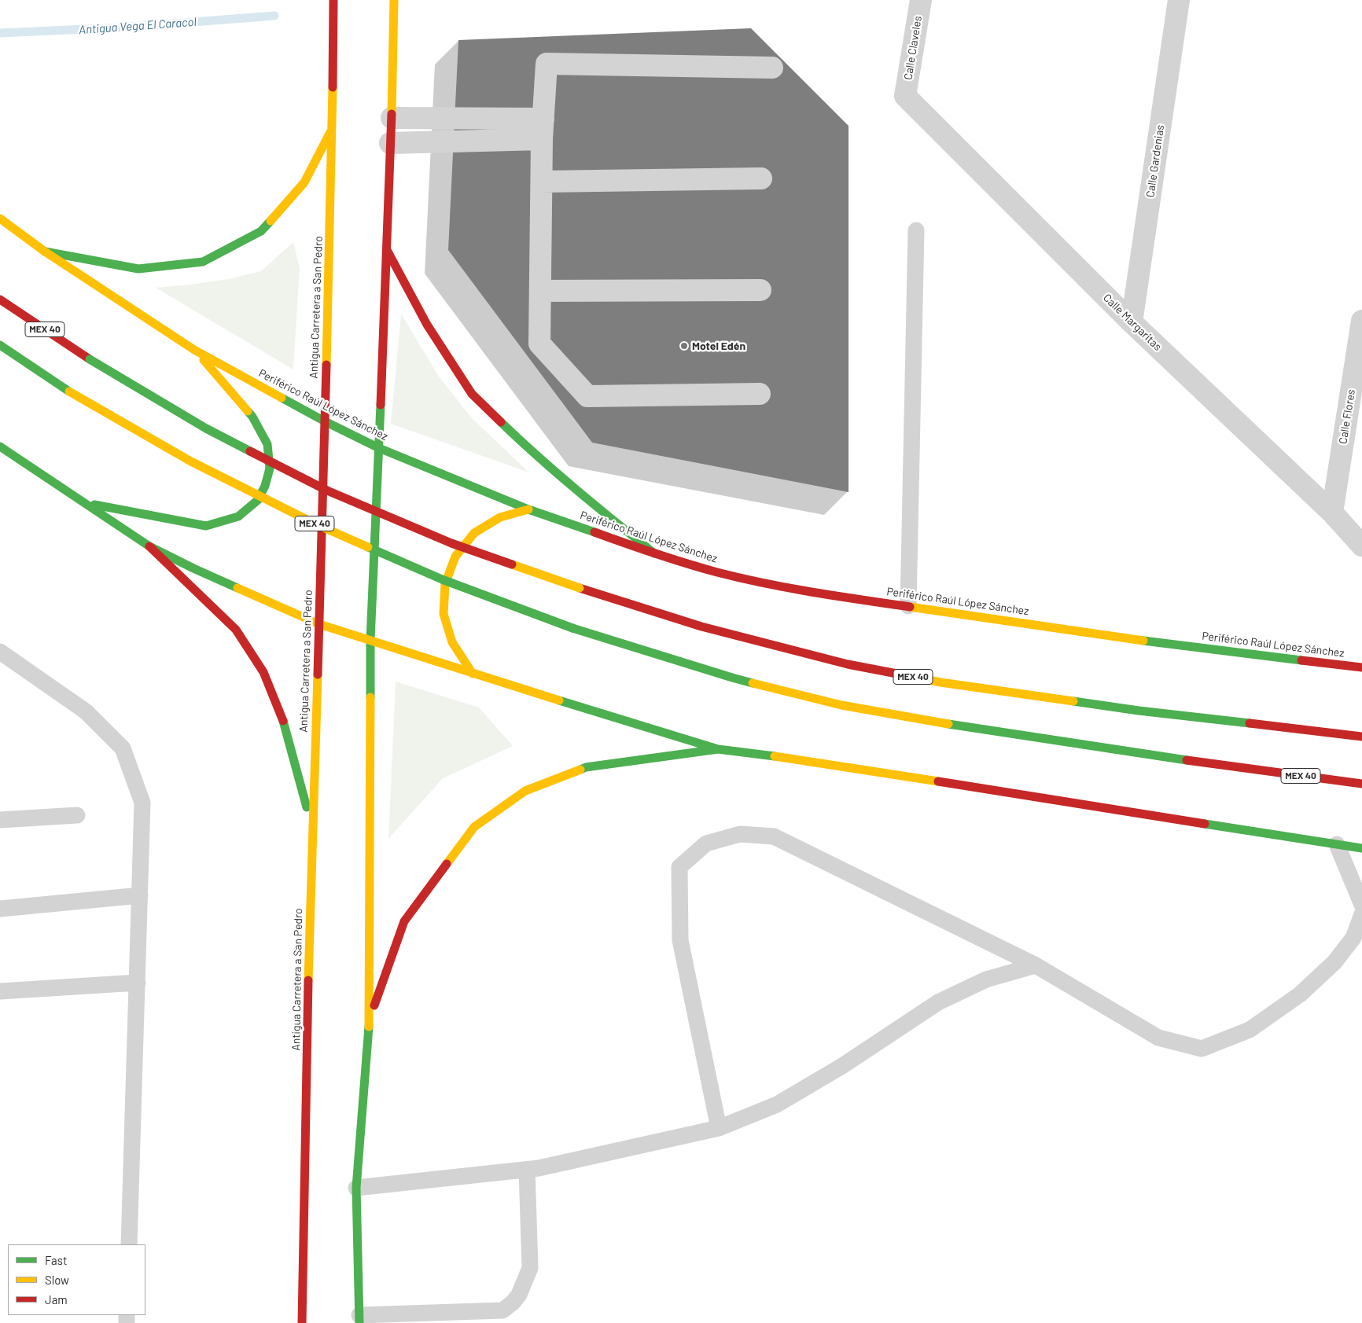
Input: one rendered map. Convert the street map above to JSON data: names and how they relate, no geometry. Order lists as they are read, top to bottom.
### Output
{
  "streets": {
    "main road": ["Antigua Carretera a San Pedro", "MEX 40", "Periférico Raúl López Sánchez"],
    "street": [
      "Calle Claveles",
      "Calle Gardenias",
      "Calle Margaritas",
      "Calle Flores"
    ]
  },
  "crossings": [
    ["Calle Claveles", "Calle Margaritas"],
    ["Calle Gardenias", "Calle Margaritas"],
    ["Antigua Carretera a San Pedro", "Periférico Raúl López Sánchez"],
    ["Calle Margaritas", "Calle Flores"]
  ],
  "water": ["Antigua Vega El Caracol"],
  "places": ["Motel Edén"],
  "legend": ["Fast", "Slow", "Jam"]
}
